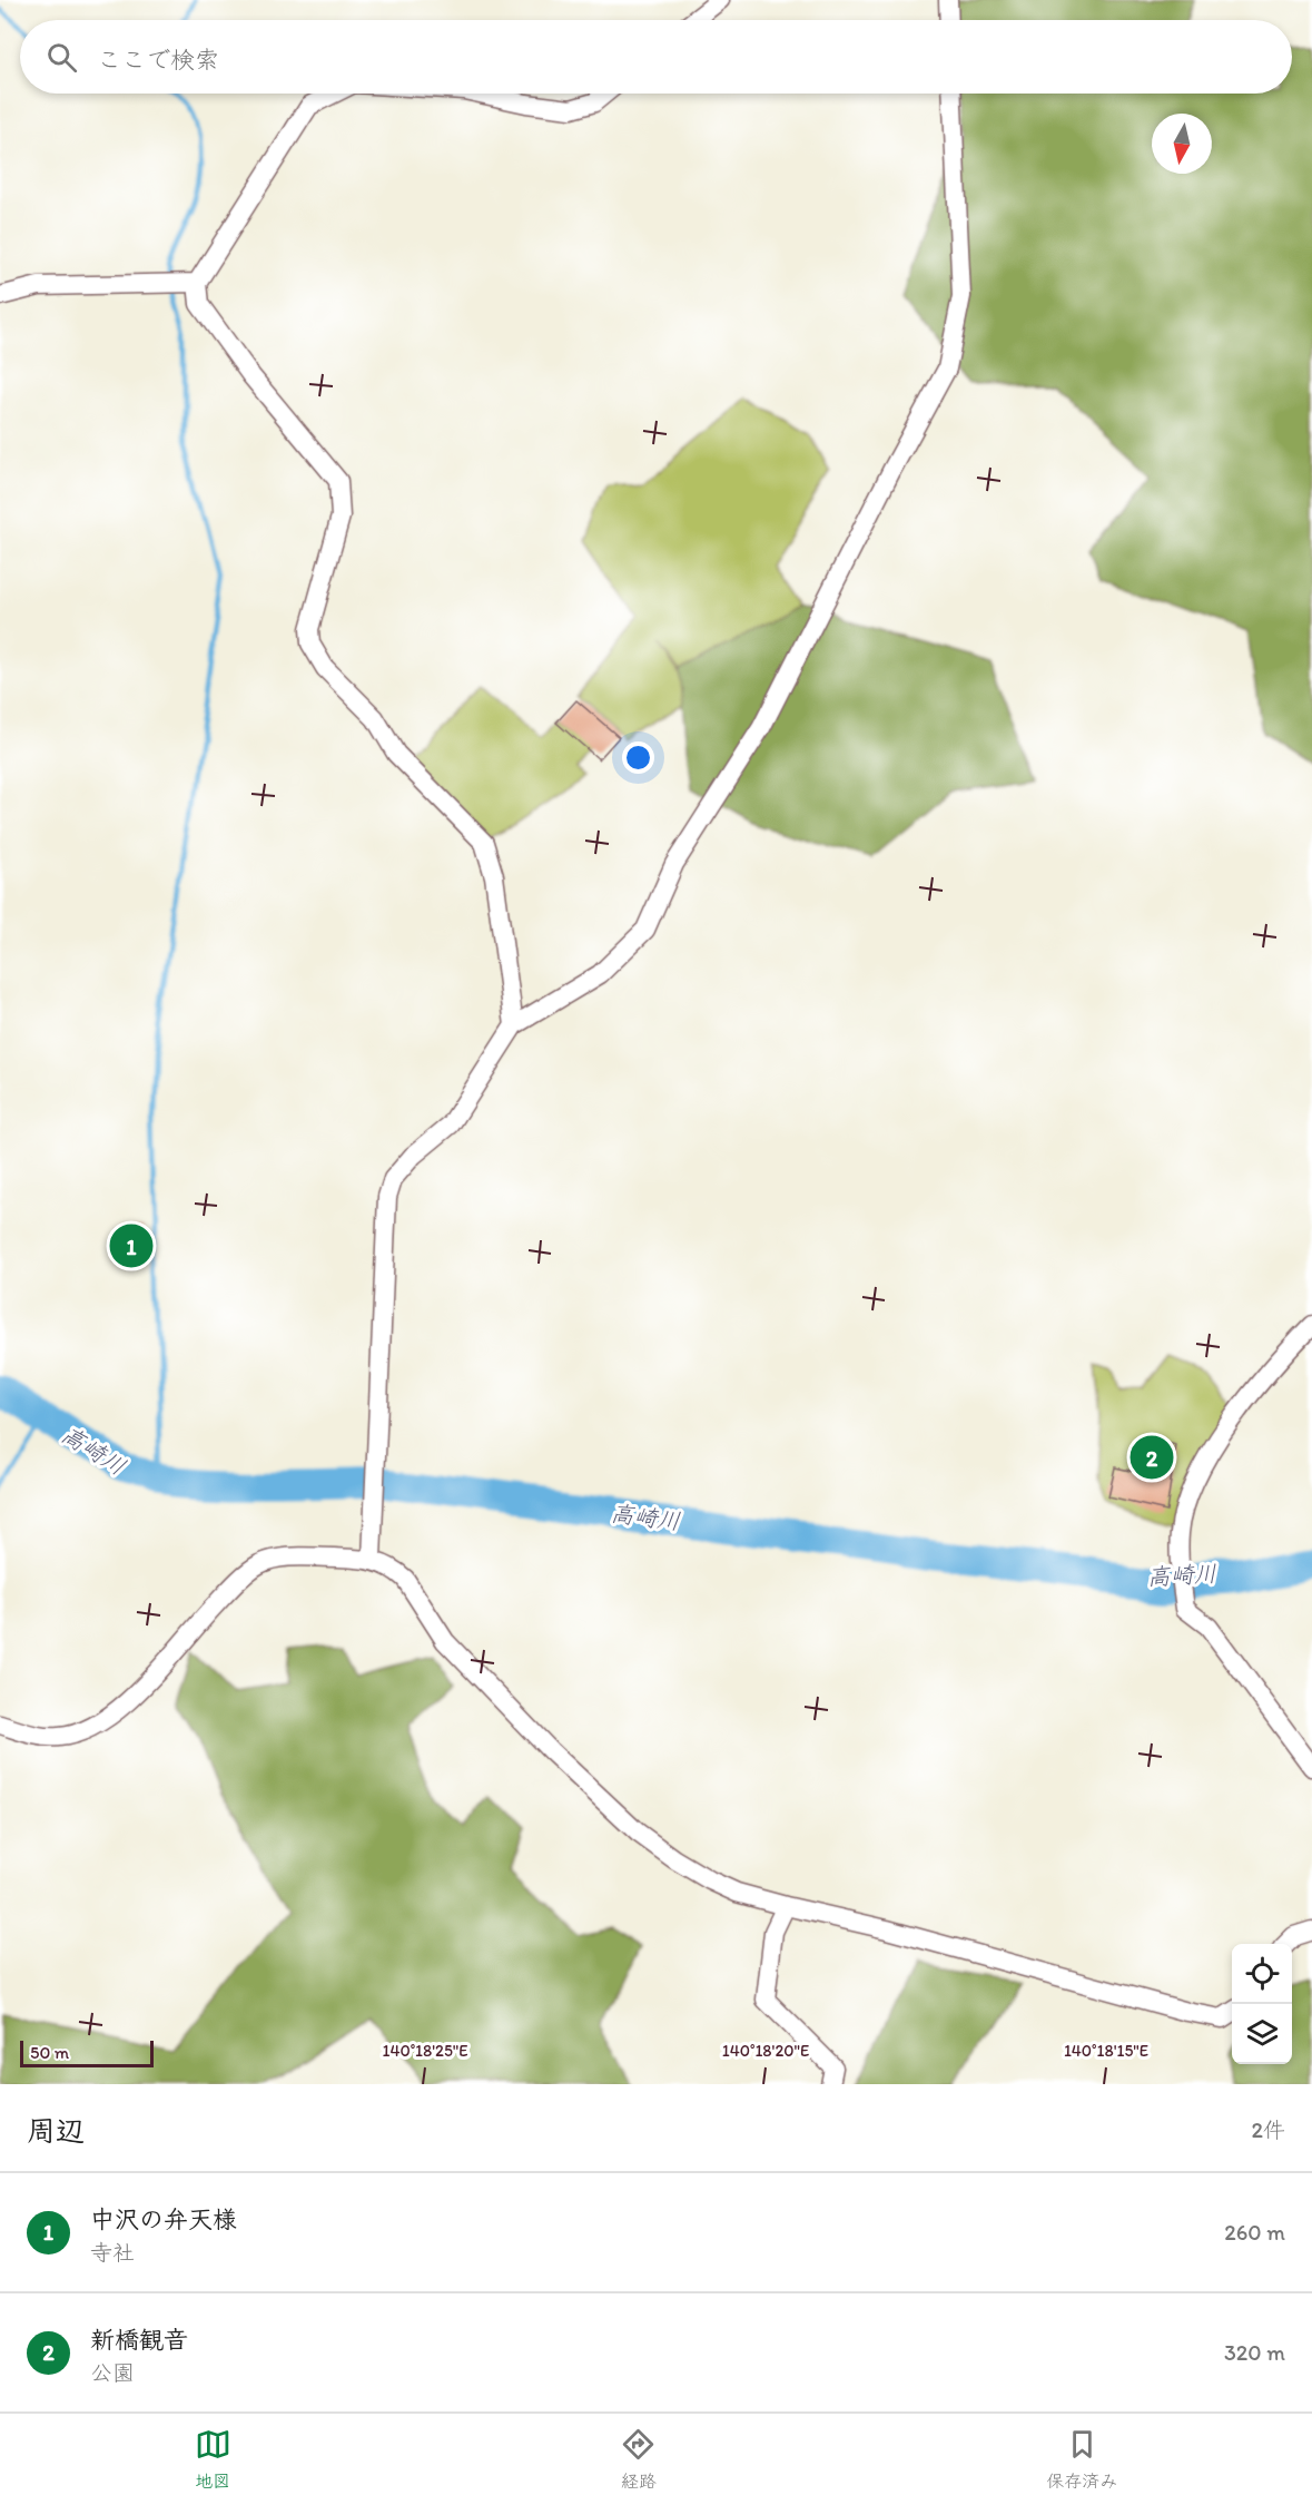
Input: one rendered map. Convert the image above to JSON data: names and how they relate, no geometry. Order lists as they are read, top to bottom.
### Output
{
  "water": ["高崎川"],
  "scale_bar": "50 m",
  "north": "bottom",
  "page": {
    "search": "ここで検索",
    "pins": ["1", "2"],
    "scale": "50 m",
    "heading": ["周辺", "2件"],
    "list": [
      {
        "mark": "1",
        "name": "中沢の弁天様",
        "note": "寺社",
        "value": "260 m"
      },
      {
        "mark": "2",
        "name": "新橋観音",
        "note": "公園",
        "value": "320 m"
      }
    ],
    "nav": ["地図", "経路", "保存済み"]
  },
  "coordinates": ["140°18'25\"E", "140°18'20\"E", "140°18'15\"E"]
}
